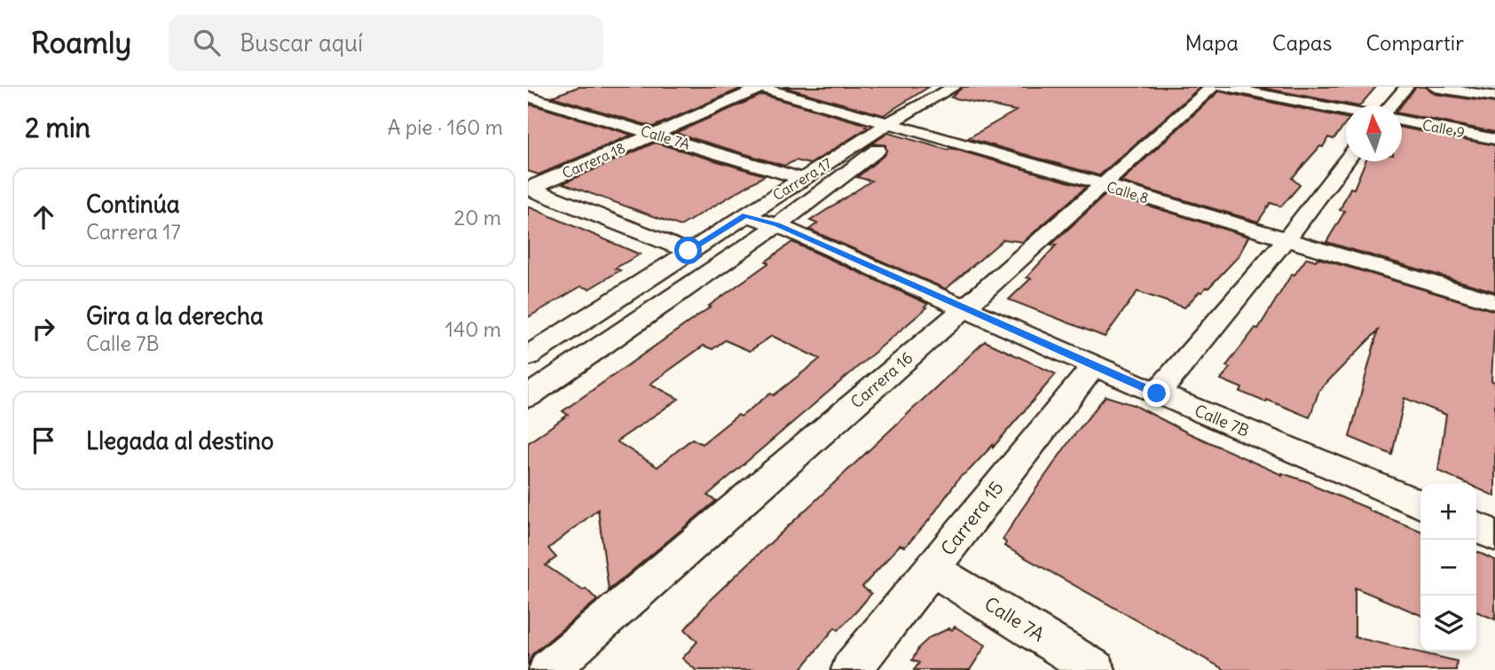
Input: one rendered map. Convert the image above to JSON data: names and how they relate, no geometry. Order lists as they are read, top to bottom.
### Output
{
  "streets": {
    "street": [
      "Calle 9",
      "Calle 7A",
      "Carrera 18",
      "Carrera 17",
      "Calle 8",
      "Carrera 16",
      "Calle 7B",
      "Carrera 15"
    ]
  },
  "crossings": [
    ["Calle 7A", "Carrera 18"],
    ["Calle 7A", "Carrera 17"],
    ["Calle 7A", "Carrera 15"],
    ["Carrera 18", "Calle 8"],
    ["Carrera 17", "Calle 8"],
    ["Carrera 17", "Calle 7B"],
    ["Calle 8", "Carrera 16"],
    ["Carrera 16", "Calle 7B"],
    ["Calle 7B", "Carrera 15"]
  ],
  "north": "top",
  "page": {
    "header": "Roamly",
    "search": "Buscar aquí",
    "nav": ["Mapa", "Capas", "Compartir"],
    "heading": ["2 min", "A pie · 160 m"],
    "list": [
      ["Continúa", "Carrera 17", "20 m"],
      ["Gira a la derecha", "Calle 7B", "140 m"],
      "Llegada al destino"
    ],
    "map_buttons": ["+", "−"]
  }
}
